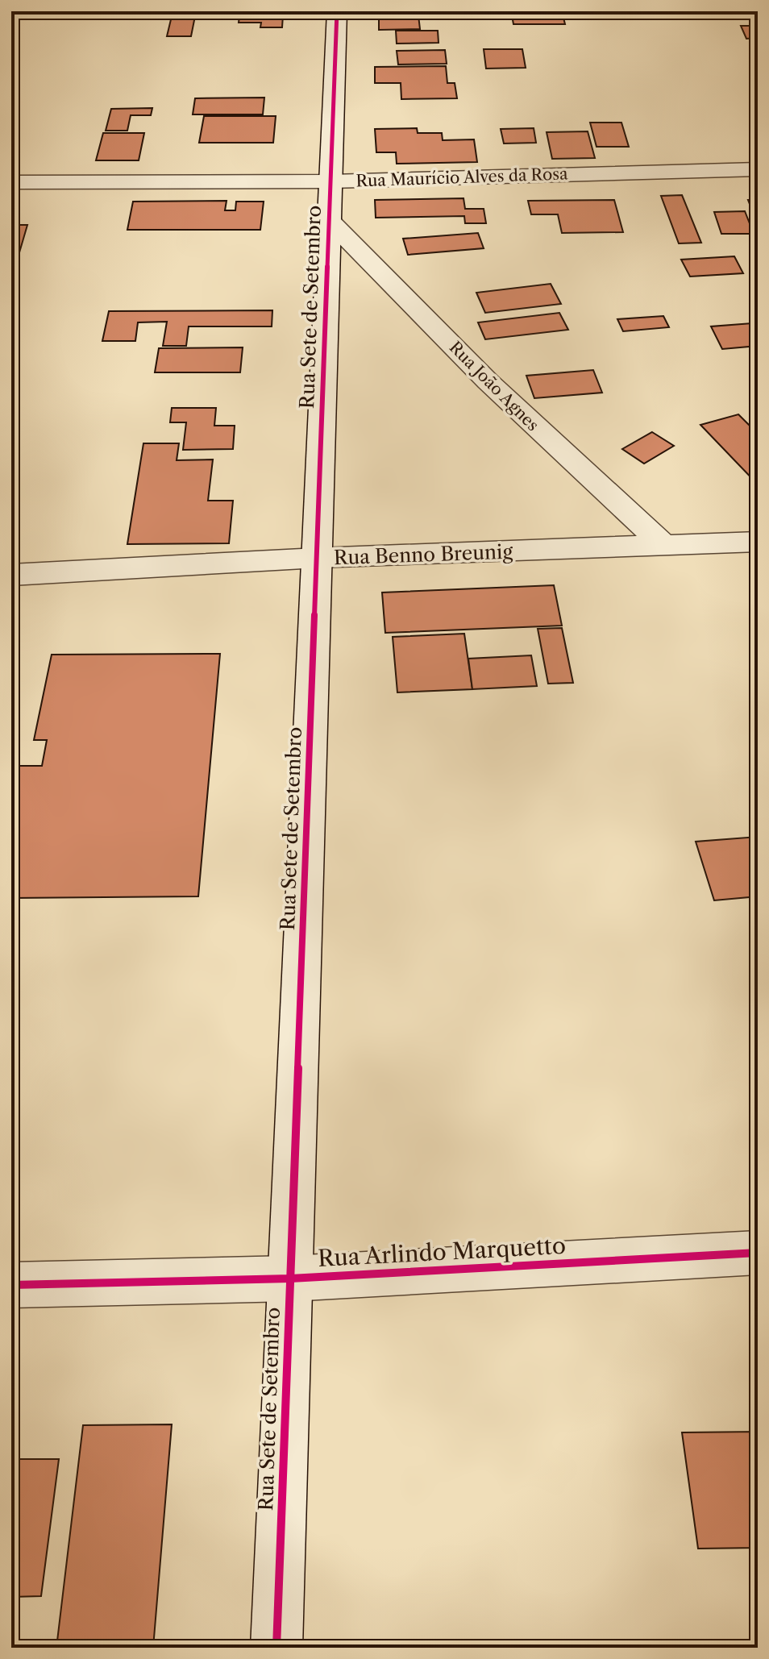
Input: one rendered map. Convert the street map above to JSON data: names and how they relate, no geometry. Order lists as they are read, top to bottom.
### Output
{
  "streets": {
    "street": [
      "Rua Maurício Alves da Rosa",
      "Rua Sete de Setembro",
      "Rua João Agnes",
      "Rua Benno Breunig",
      "Rua Arlindo Marquetto"
    ]
  },
  "crossings": [
    ["Rua Maurício Alves da Rosa", "Rua Sete de Setembro"],
    ["Rua Sete de Setembro", "Rua João Agnes"],
    ["Rua Sete de Setembro", "Rua Benno Breunig"],
    ["Rua Sete de Setembro", "Rua Arlindo Marquetto"],
    ["Rua João Agnes", "Rua Benno Breunig"]
  ]
}
